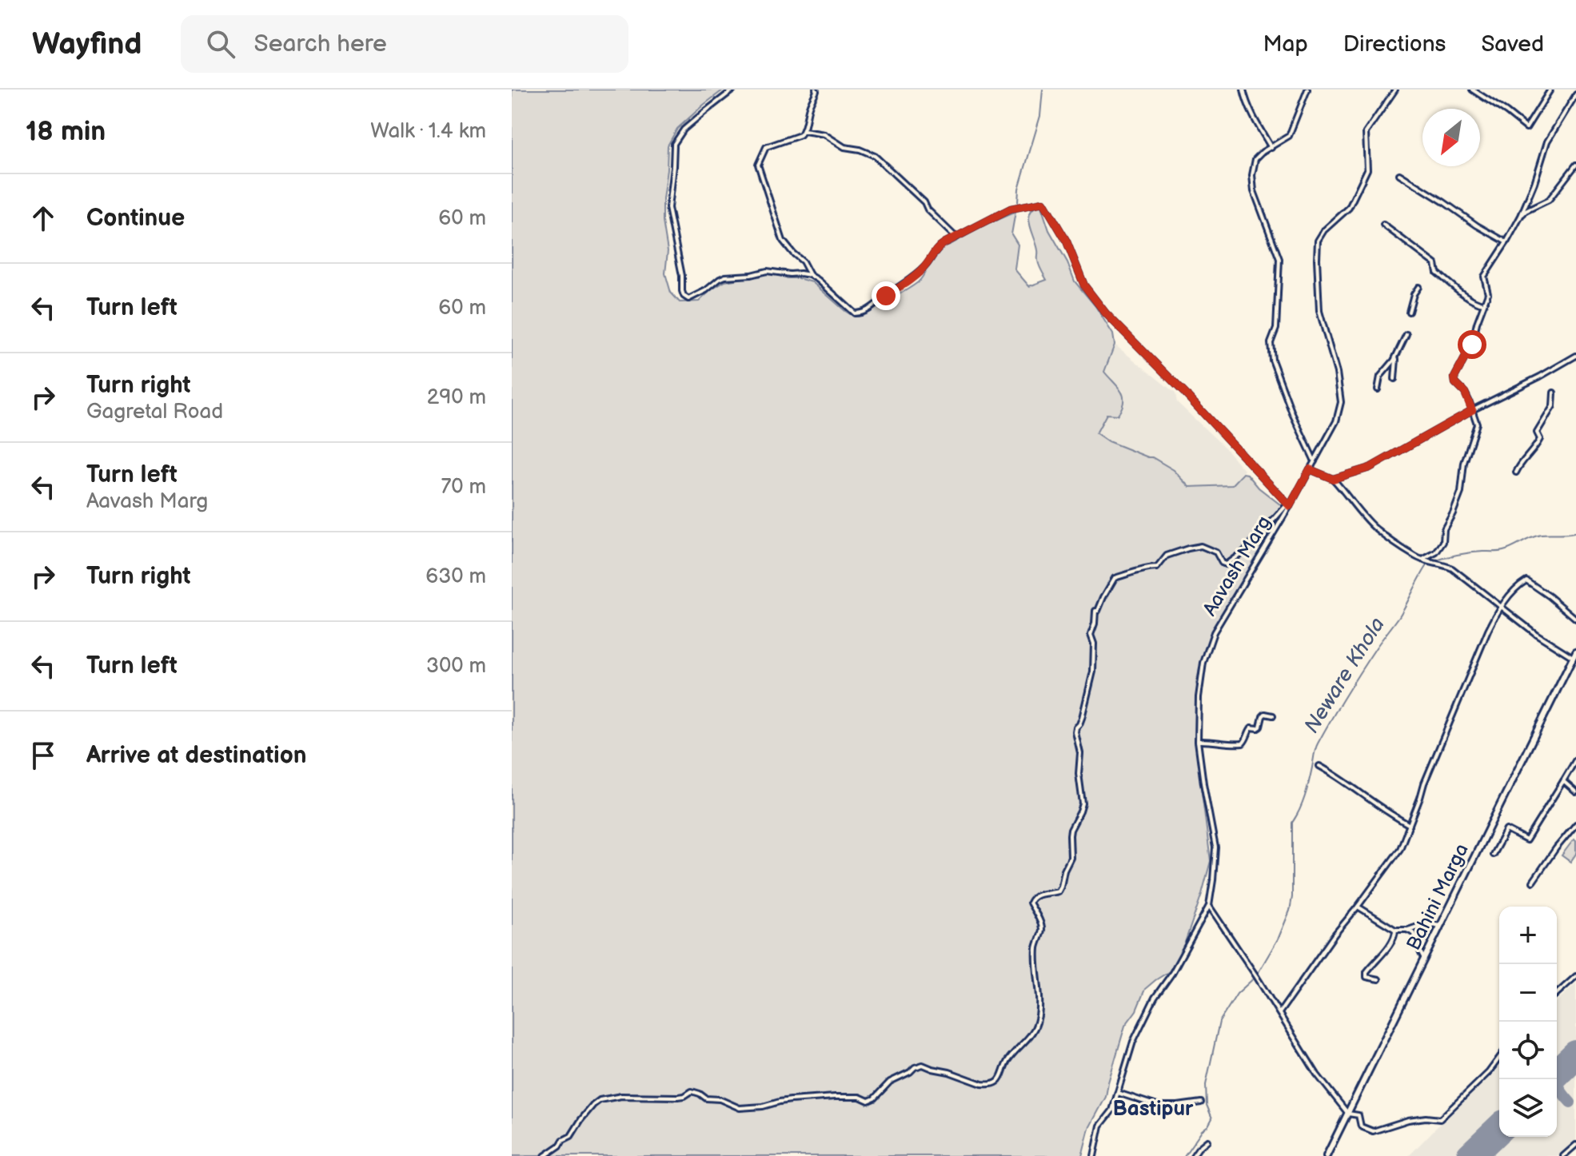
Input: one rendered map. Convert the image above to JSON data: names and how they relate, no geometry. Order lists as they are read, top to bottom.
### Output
{
  "streets": {
    "street": ["Aavash Marg", "Bahini Marga"]
  },
  "districts": ["Bastipur"],
  "water": ["Neware Khola"],
  "north": "bottom left",
  "page": {
    "header": "Wayfind",
    "search": "Search here",
    "nav": ["Map", "Directions", "Saved"],
    "heading": ["18 min", "Walk · 1.4 km"],
    "list": [
      ["Continue", "60 m"],
      ["Turn left", "60 m"],
      ["Turn right", "Gagretal Road", "290 m"],
      ["Turn left", "Aavash Marg", "70 m"],
      ["Turn right", "630 m"],
      ["Turn left", "300 m"],
      "Arrive at destination"
    ],
    "map_buttons": ["+", "−"]
  }
}
